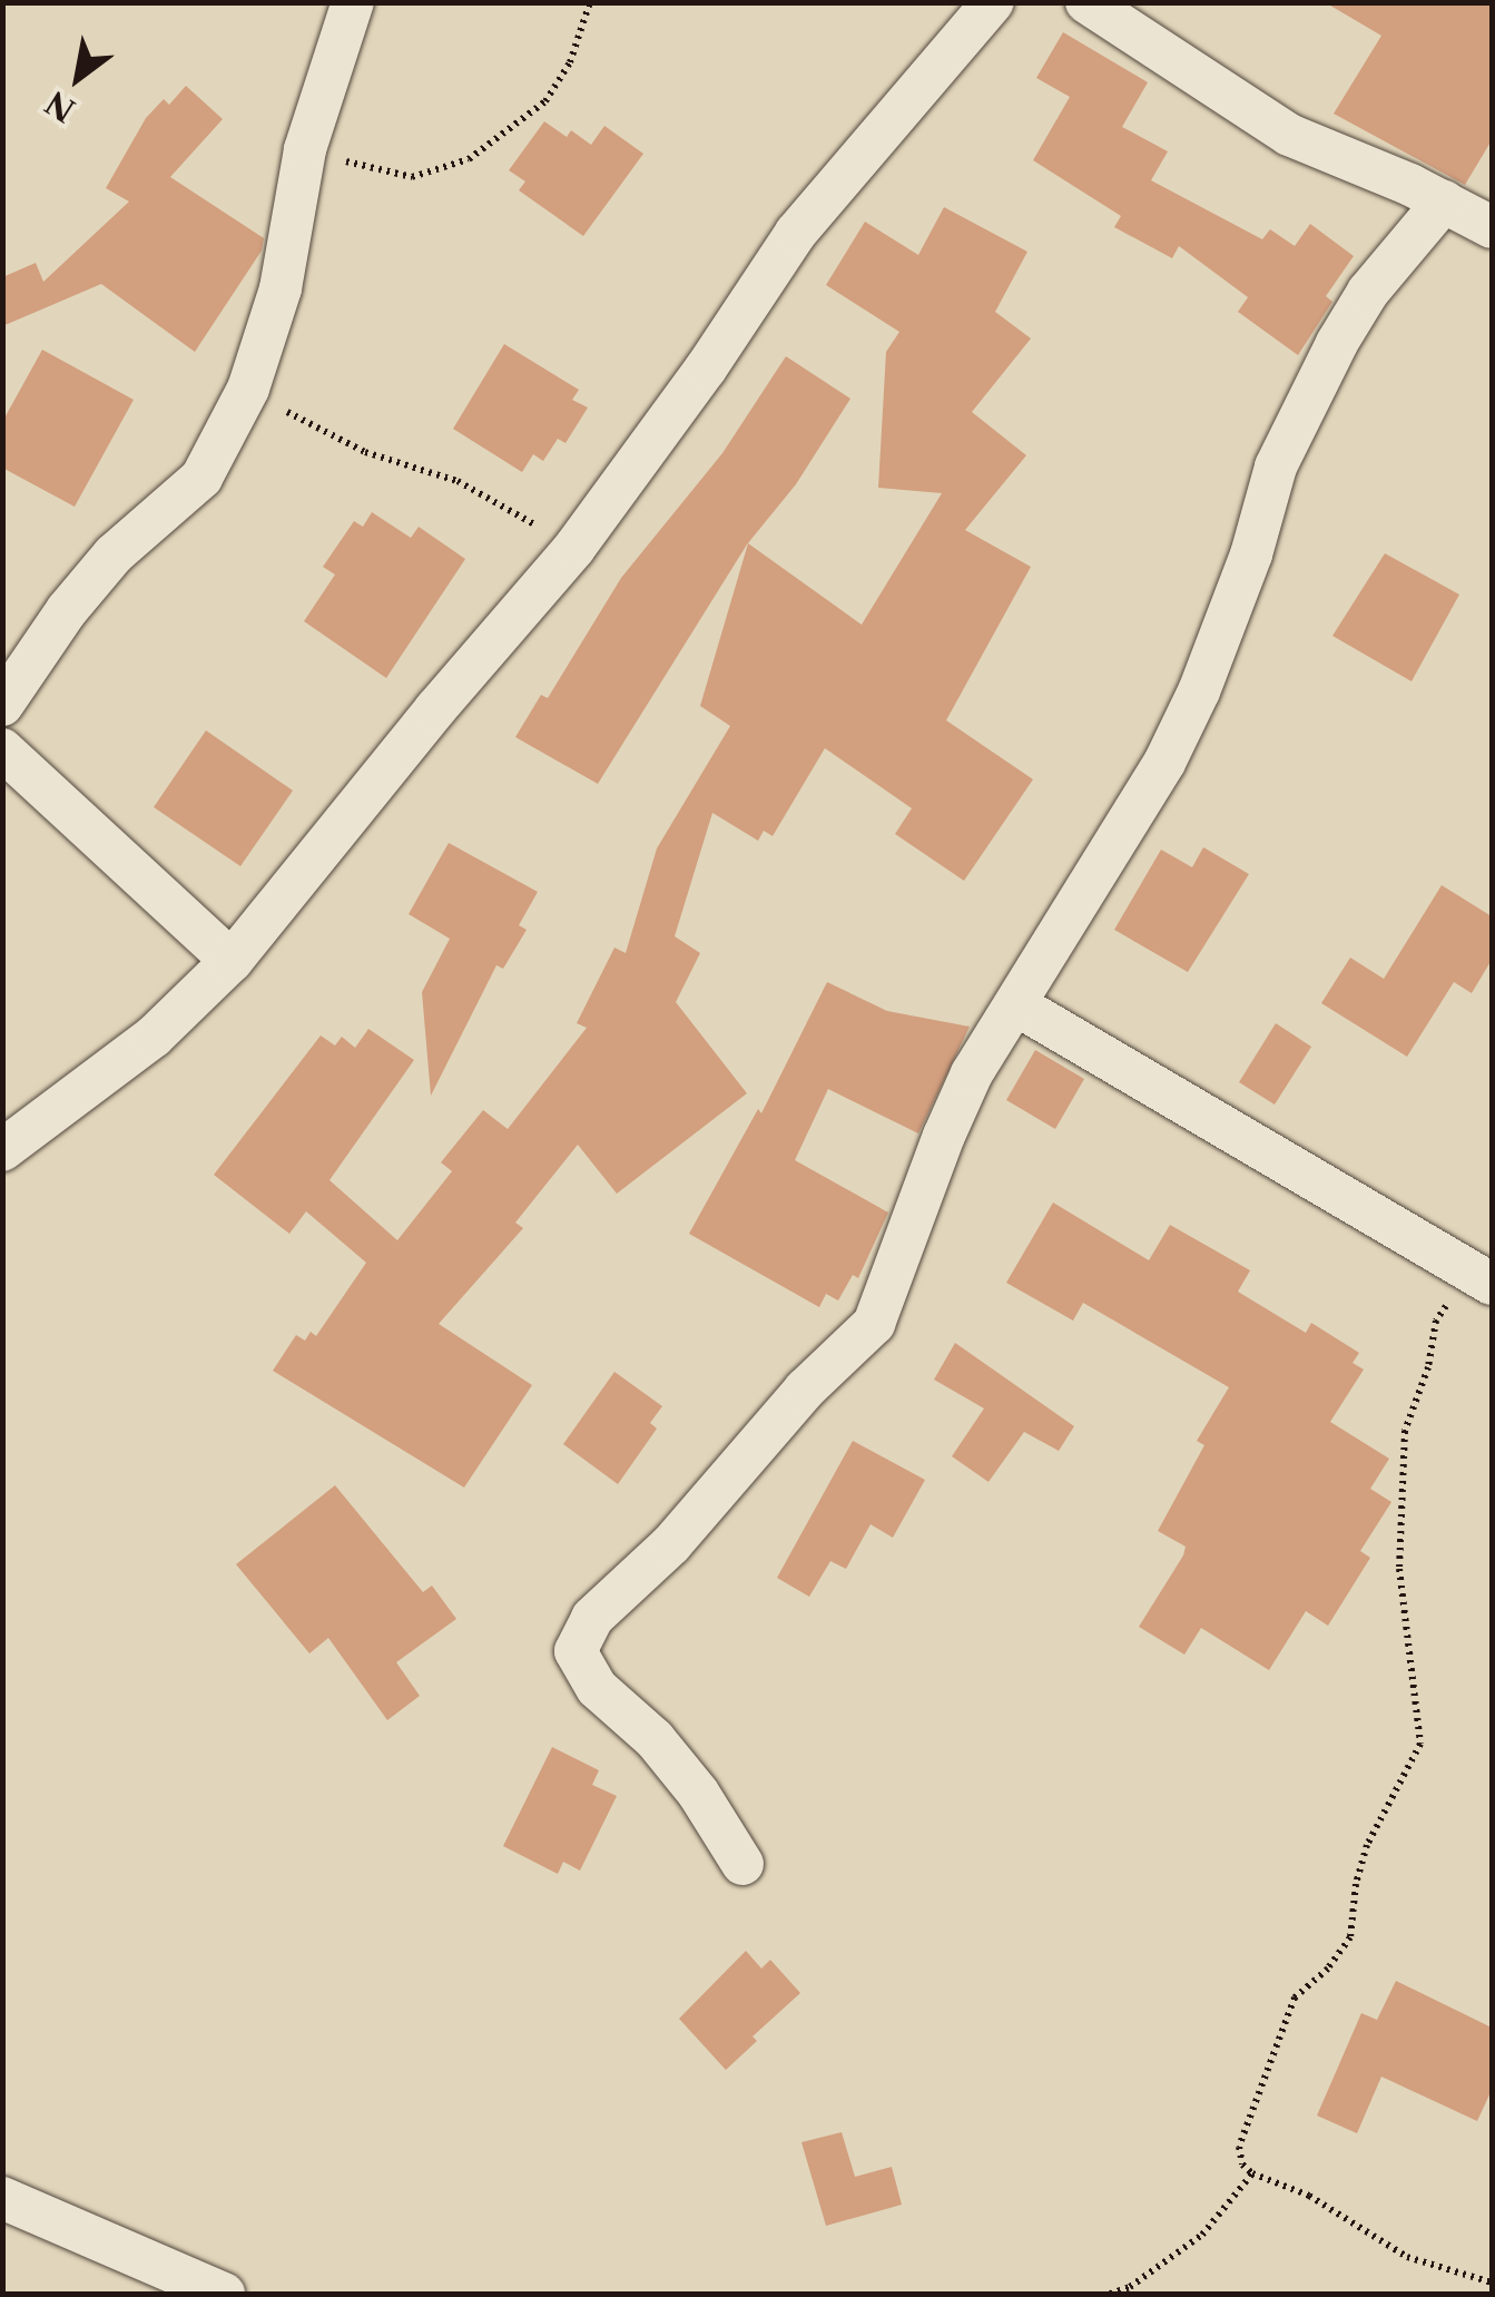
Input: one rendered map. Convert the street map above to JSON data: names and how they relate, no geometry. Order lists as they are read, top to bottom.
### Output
{
  "north": "bottom left"
}
